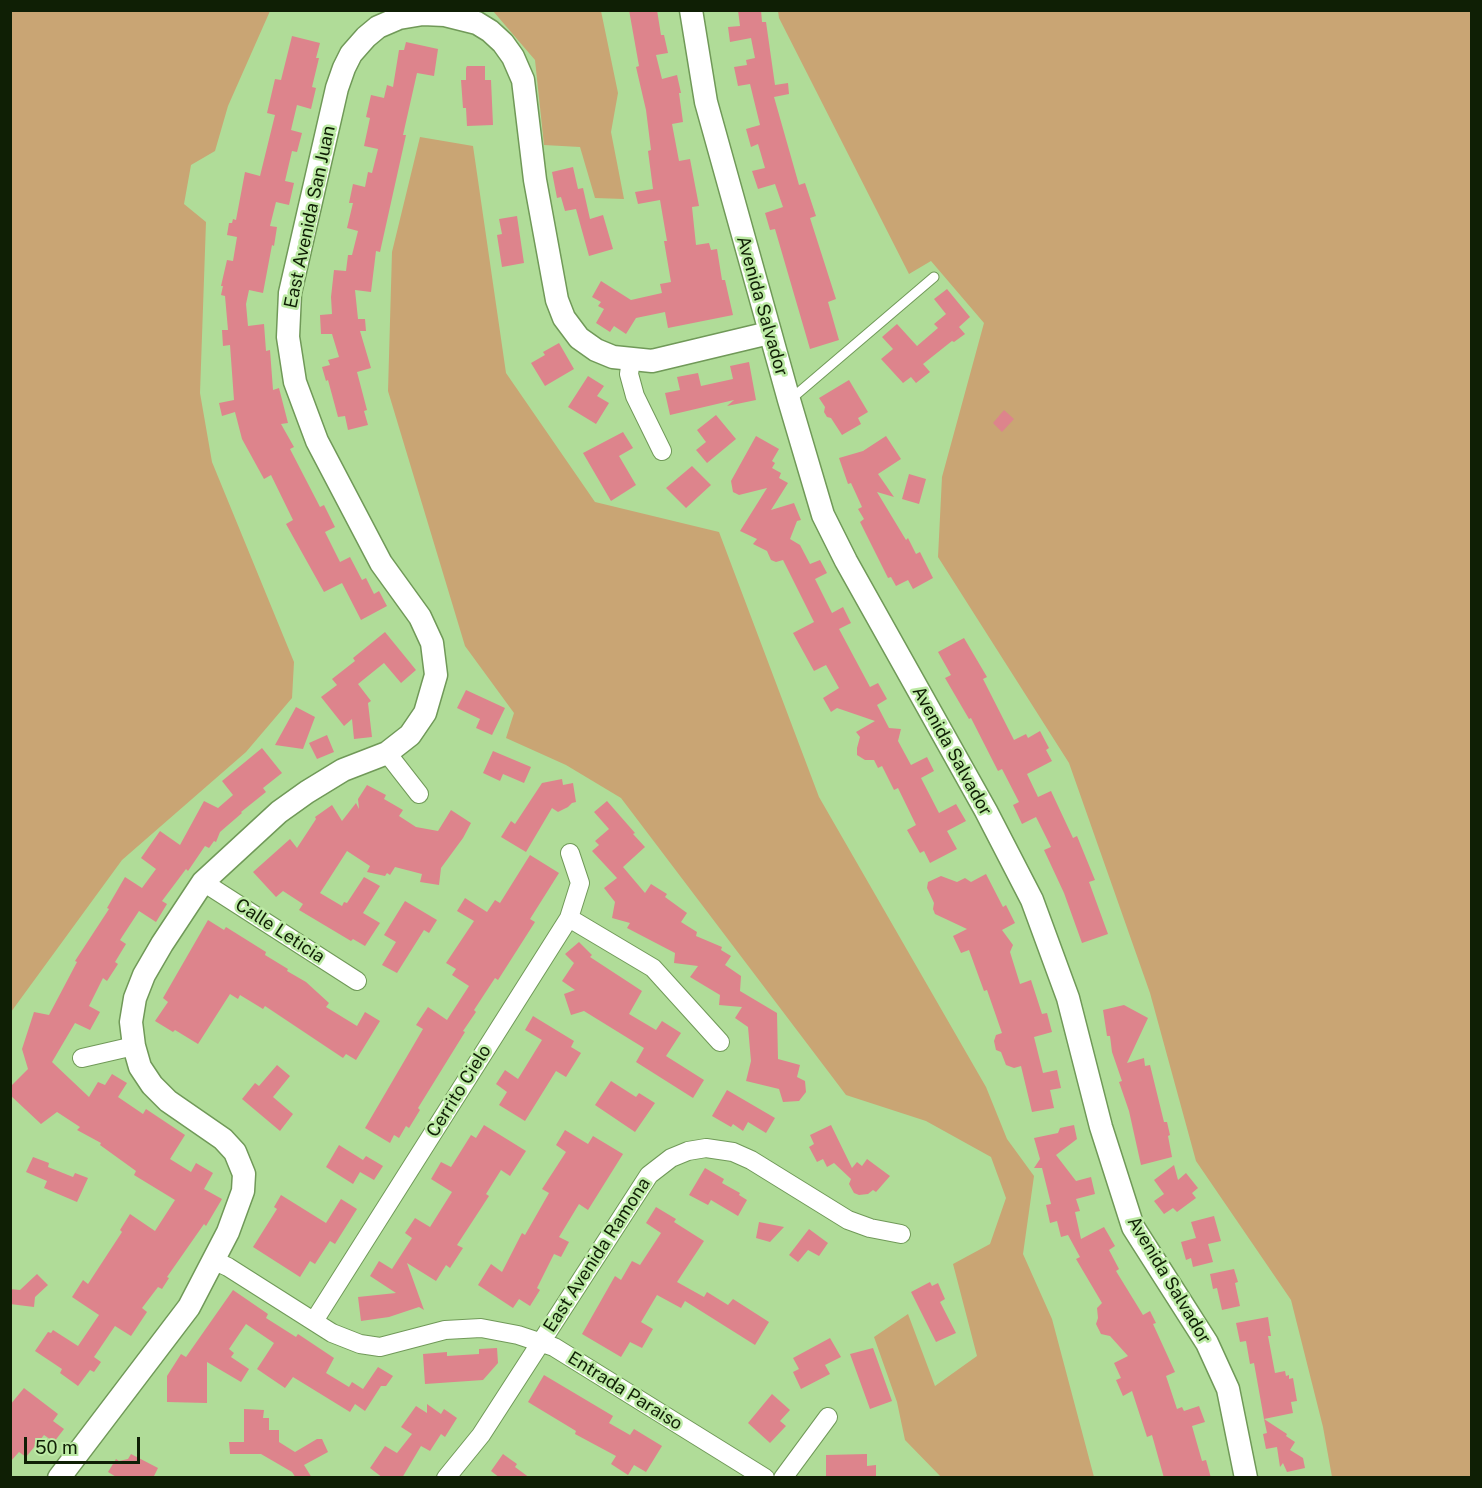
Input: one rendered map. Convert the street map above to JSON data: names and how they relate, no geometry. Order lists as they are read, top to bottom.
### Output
{
  "streets": {
    "street": [
      "East Avenida San Juan",
      "Avenida Salvador",
      "Calle Leticia",
      "Cerrito Cielo",
      "East Avenida Ramona",
      "Entrada Paraiso"
    ]
  },
  "crossings": [
    ["East Avenida San Juan", "Avenida Salvador"],
    ["East Avenida San Juan", "Calle Leticia"],
    ["East Avenida San Juan", "Entrada Paraiso"],
    ["Cerrito Cielo", "Entrada Paraiso"],
    ["East Avenida Ramona", "Entrada Paraiso"]
  ],
  "scale_bar": "50 m"
}
